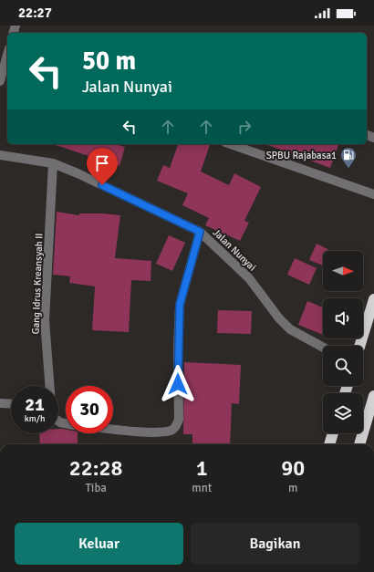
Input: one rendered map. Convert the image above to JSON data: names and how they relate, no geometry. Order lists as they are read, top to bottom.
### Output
{
  "streets": {
    "street": ["Jalan Nunyai", "Gang Idrus Kreansyah II"]
  },
  "crossings": [
    ["Jalan Nunyai", "Gang Idrus Kreansyah II"]
  ],
  "places": {
    "fuel station": ["SPBU Rajabasa1"]
  },
  "north": "right",
  "page": {
    "status": "22:27",
    "turn": ["50 m", "Jalan Nunyai"],
    "speed": "21 km/h",
    "limit": "30",
    "eta": [
      "22:28",
      "Tiba",
      "1",
      "mnt",
      "90",
      "m"
    ],
    "buttons": ["Keluar", "Bagikan"]
  }
}
